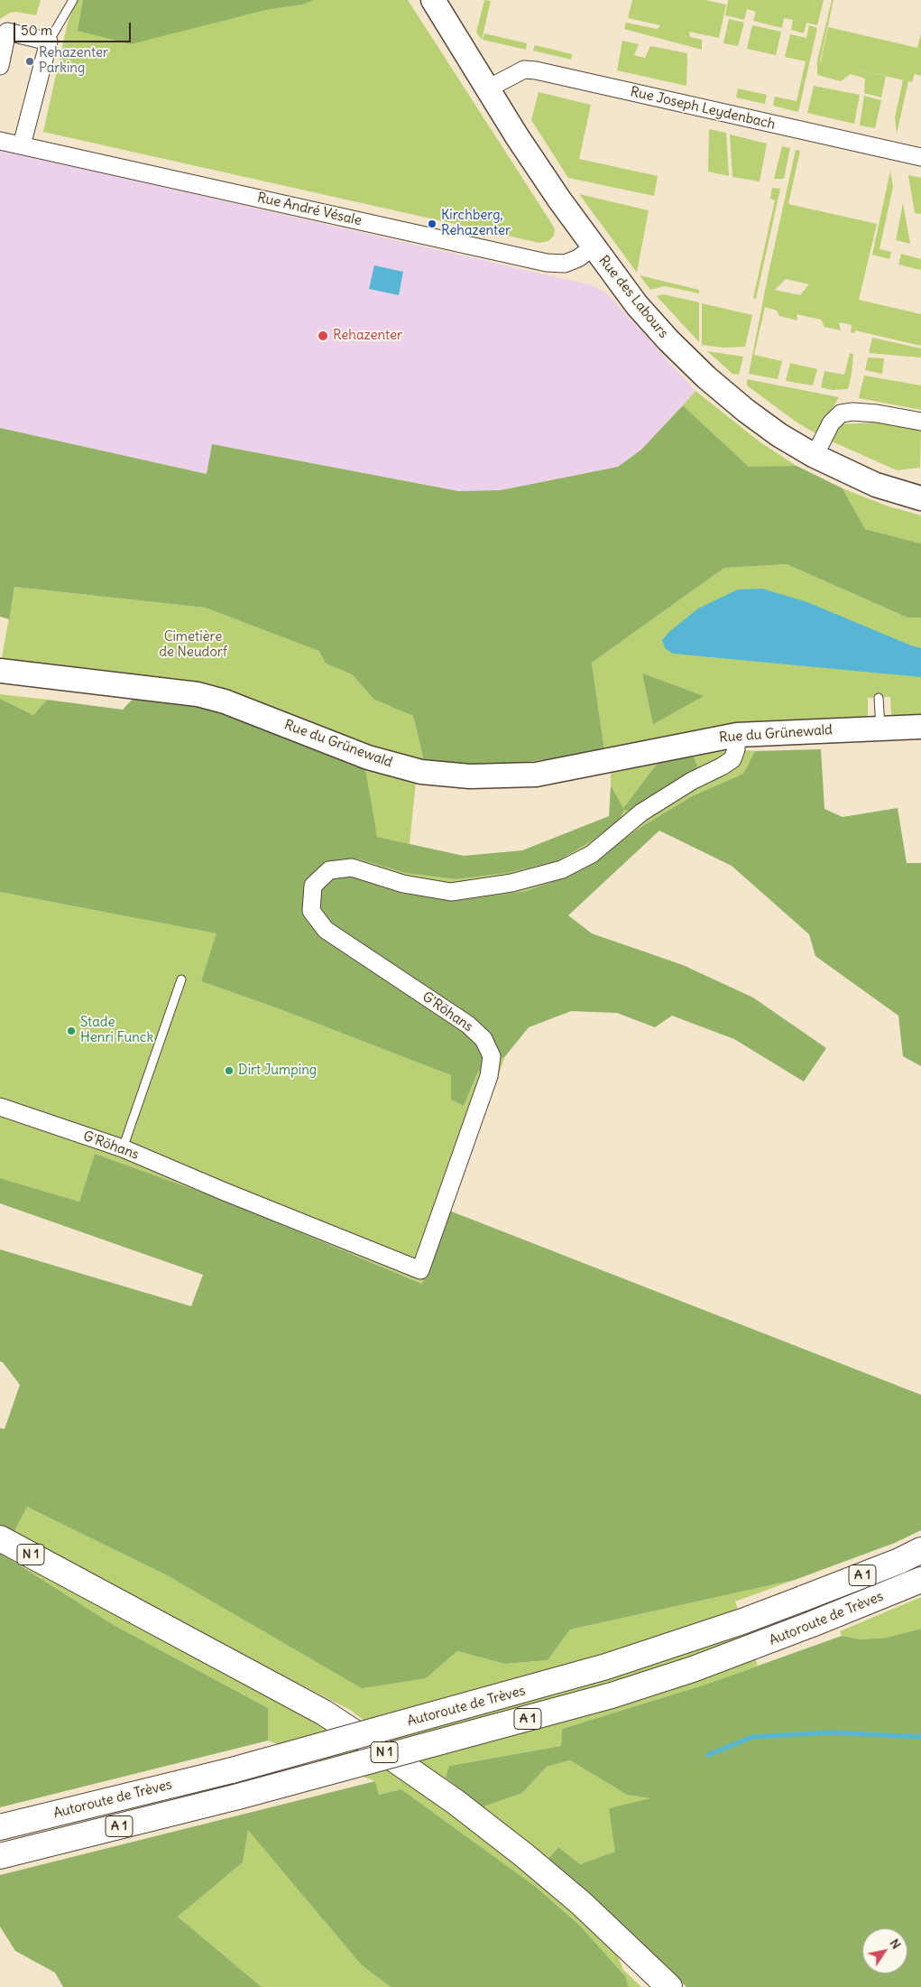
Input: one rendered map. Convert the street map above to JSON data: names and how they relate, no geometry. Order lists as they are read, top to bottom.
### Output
{
  "streets": {
    "main road": [
      "Rue des Labours",
      "Rue du Grünewald",
      "N 1",
      "A 1",
      "Autoroute de Trèves"
    ],
    "street": ["Rue Joseph Leydenbach", "Rue André Vésale", "G'Röhans"]
  },
  "crossings": [
    ["Rue Joseph Leydenbach", "Rue des Labours"],
    ["Rue André Vésale", "Rue des Labours"],
    ["Rue du Grünewald", "G'Röhans"]
  ],
  "parks": ["Cimetière de Neudorf"],
  "places": [
    "Rehazenter Parking",
    "Kirchberg, Rehazenter",
    "Rehazenter",
    "Stade Henri Funck",
    "Dirt Jumping"
  ],
  "scale_bar": "50 m",
  "north": "top right"
}
